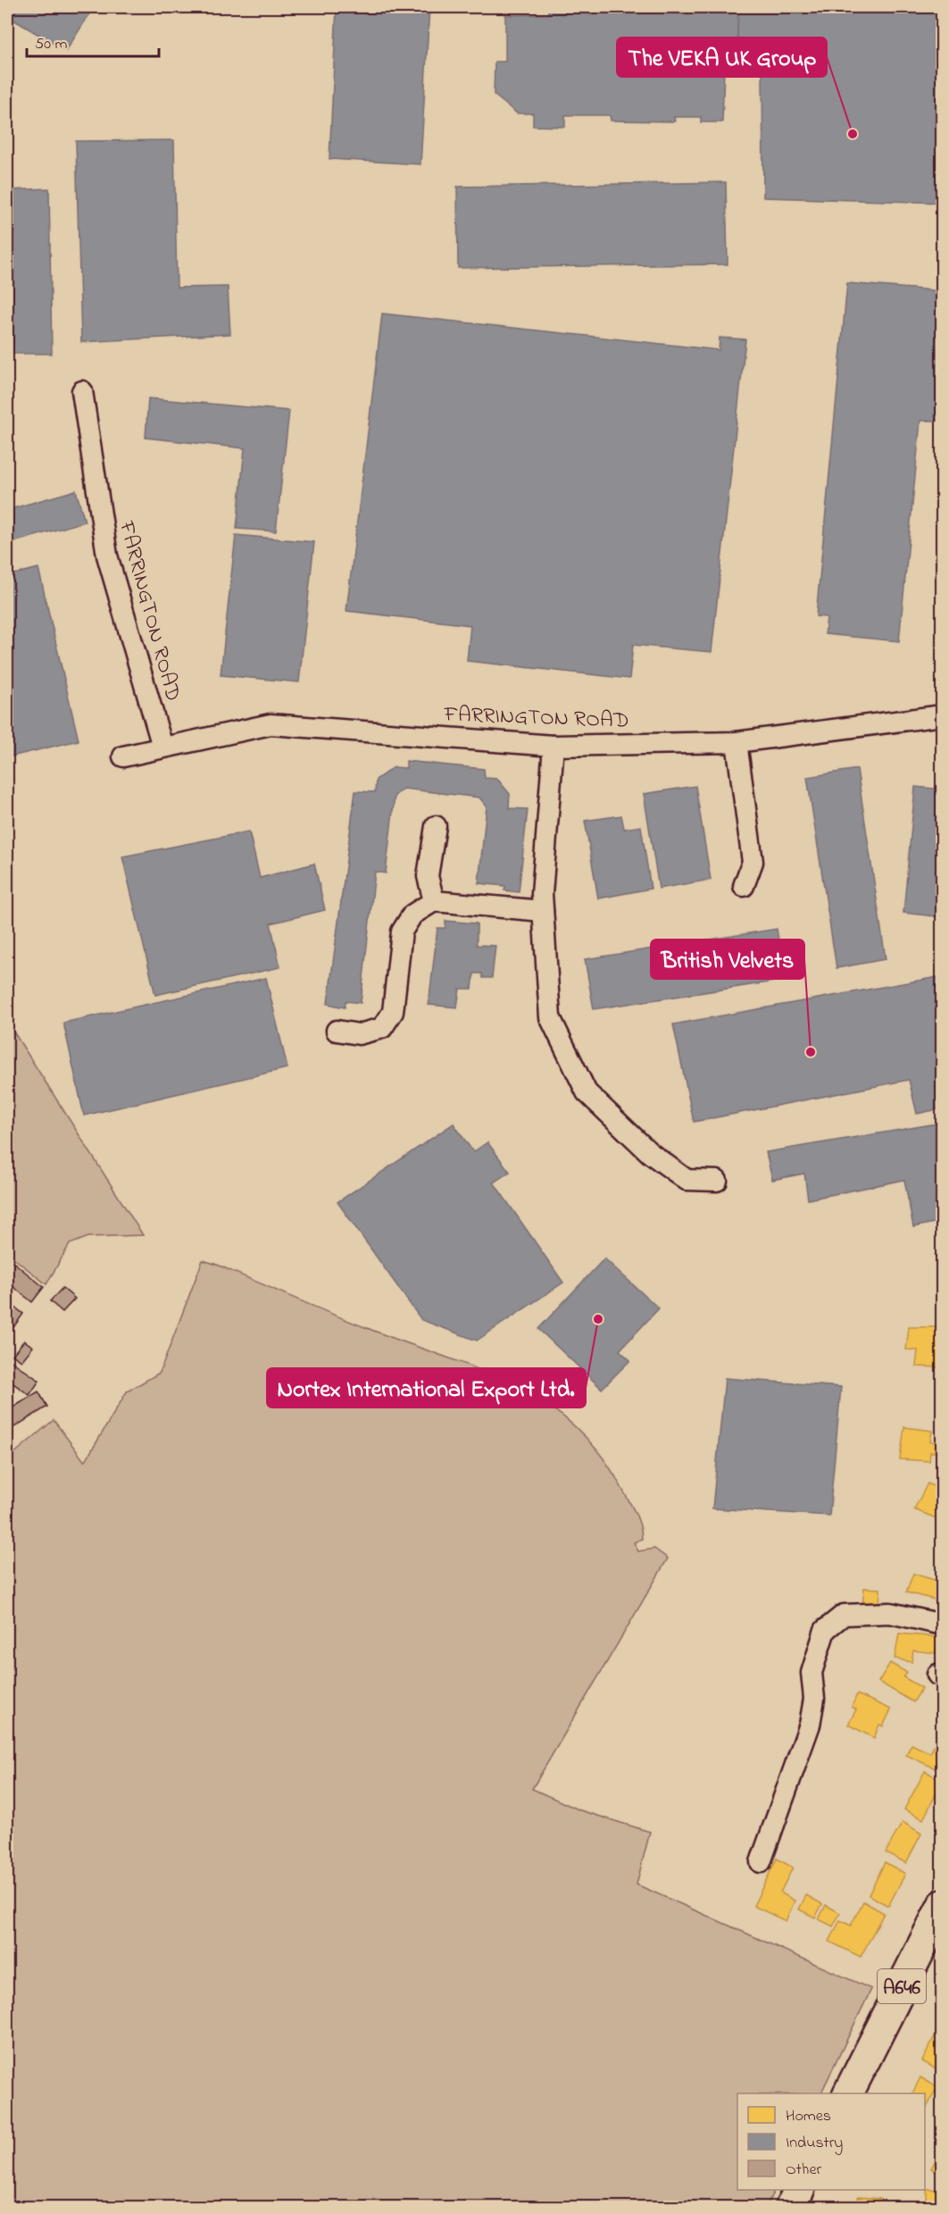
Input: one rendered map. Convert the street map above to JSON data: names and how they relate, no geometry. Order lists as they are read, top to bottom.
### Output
{
  "streets": {
    "highway": ["A646"],
    "street": ["FARRINGTON ROAD"]
  },
  "places": ["The VEKA UK Group", "British Velvets", "Nortex International Export Ltd."],
  "legend": ["Homes", "Industry", "Other"],
  "scale_bar": "50 m"
}
